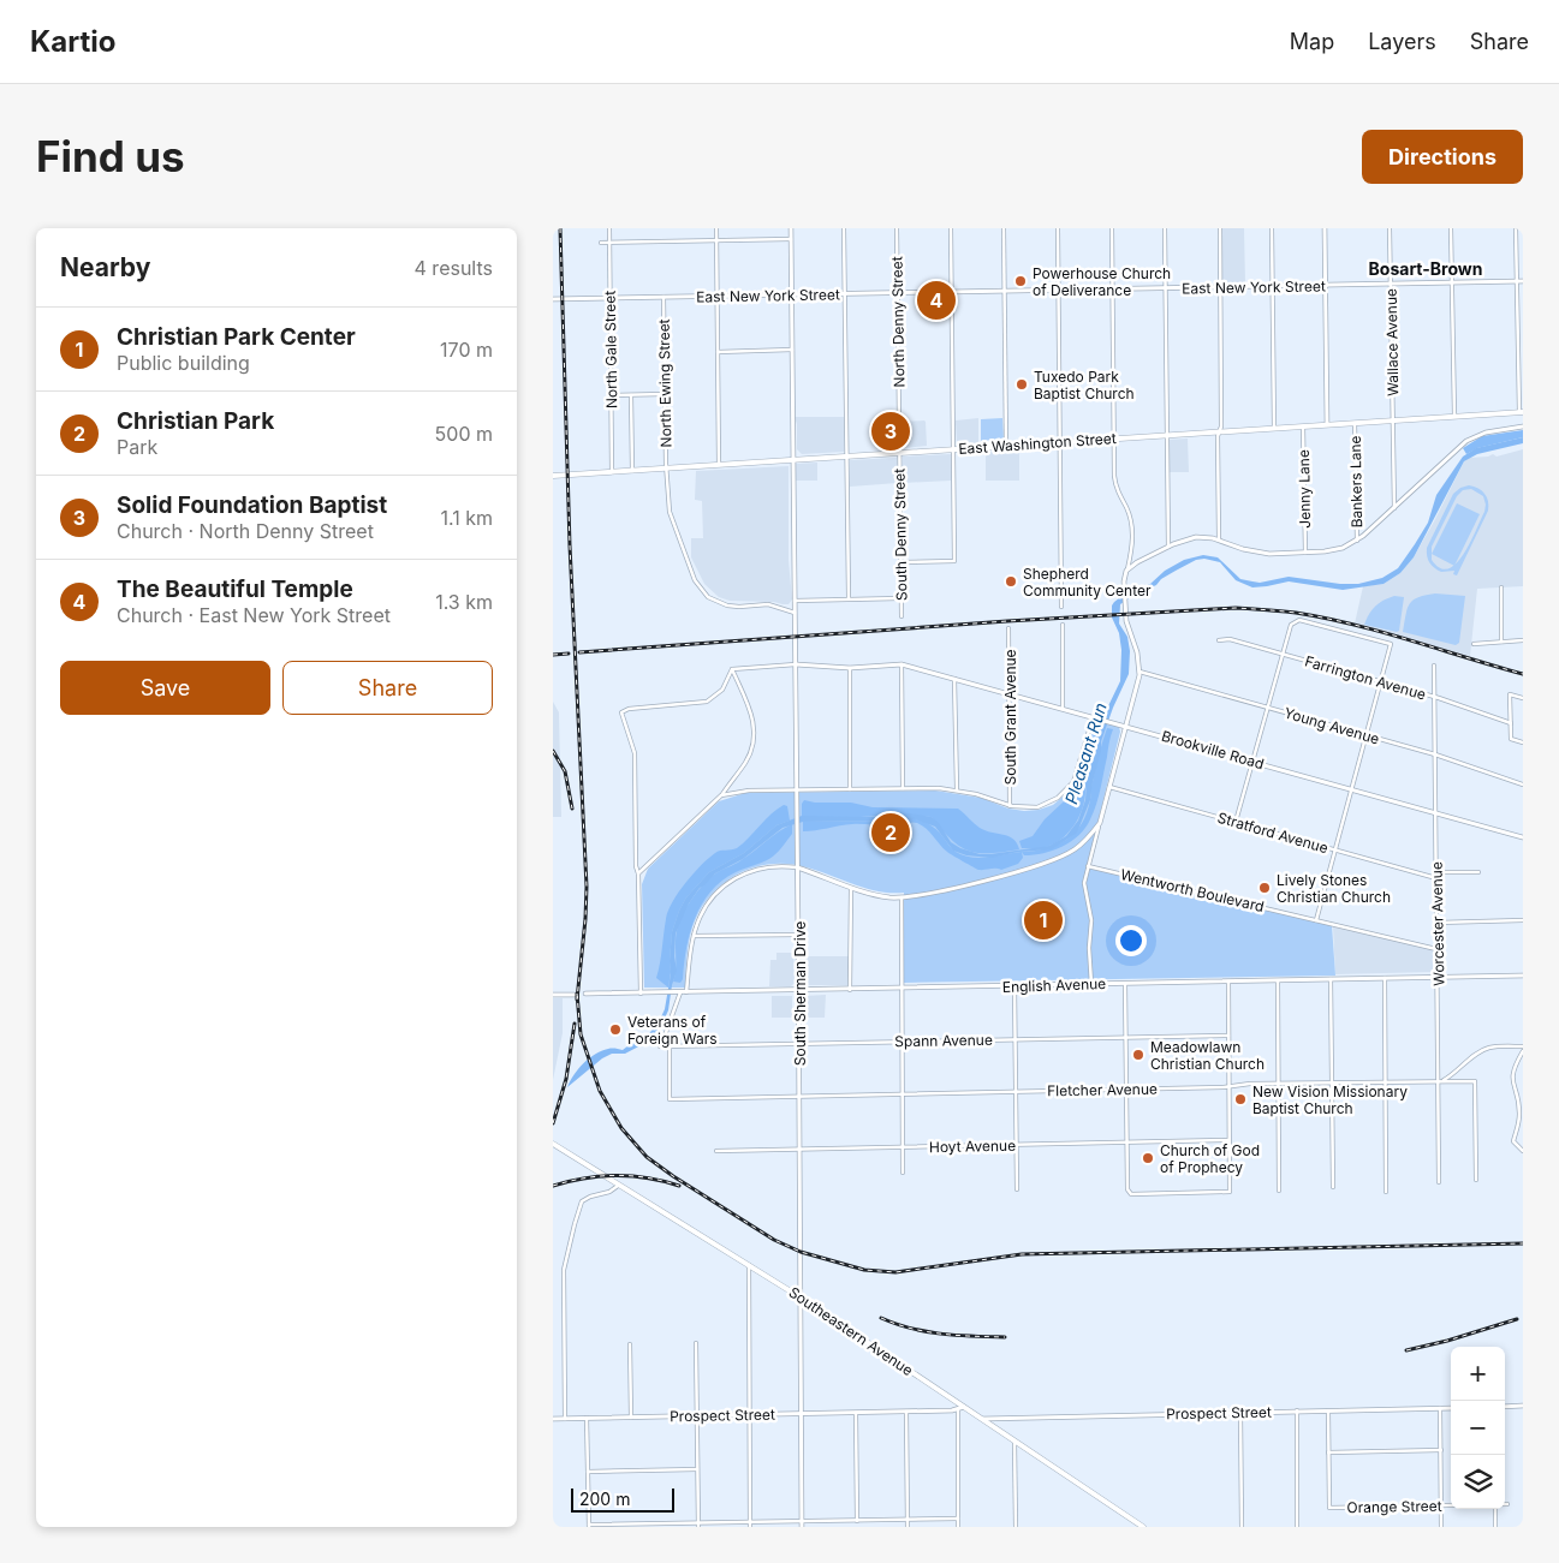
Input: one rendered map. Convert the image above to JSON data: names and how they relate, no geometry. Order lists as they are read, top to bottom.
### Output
{
  "streets": {
    "main road": [
      "East New York Street",
      "East Washington Street",
      "Brookville Road",
      "English Avenue",
      "South Sherman Drive",
      "Southeastern Avenue",
      "Prospect Street"
    ],
    "street": [
      "North Denny Street",
      "Wallace Avenue",
      "North Gale Street",
      "North Ewing Street",
      "Bankers Lane",
      "Jenny Lane",
      "South Denny Street",
      "Farrington Avenue",
      "South Grant Avenue",
      "Young Avenue",
      "Stratford Avenue",
      "Wentworth Boulevard",
      "Worcester Avenue",
      "Spann Avenue",
      "Fletcher Avenue",
      "Hoyt Avenue",
      "Orange Street"
    ]
  },
  "crossings": [
    ["East New York Street", "North Denny Street"],
    ["East New York Street", "Wallace Avenue"],
    ["East New York Street", "North Gale Street"],
    ["East New York Street", "North Ewing Street"],
    ["East New York Street", "South Sherman Drive"],
    ["North Denny Street", "East Washington Street"],
    ["North Denny Street", "South Denny Street"],
    ["Wallace Avenue", "East Washington Street"],
    ["North Gale Street", "East Washington Street"],
    ["North Ewing Street", "East Washington Street"],
    ["North Ewing Street", "South Sherman Drive"],
    ["East Washington Street", "Bankers Lane"],
    ["East Washington Street", "Jenny Lane"],
    ["East Washington Street", "South Denny Street"],
    ["East Washington Street", "South Sherman Drive"],
    ["Farrington Avenue", "Worcester Avenue"],
    ["South Grant Avenue", "Brookville Road"],
    ["Young Avenue", "Worcester Avenue"],
    ["Brookville Road", "Worcester Avenue"],
    ["Brookville Road", "South Sherman Drive"],
    ["Stratford Avenue", "Worcester Avenue"],
    ["Wentworth Boulevard", "Worcester Avenue"],
    ["Worcester Avenue", "English Avenue"],
    ["Worcester Avenue", "Fletcher Avenue"],
    ["English Avenue", "South Sherman Drive"],
    ["South Sherman Drive", "Spann Avenue"],
    ["South Sherman Drive", "Fletcher Avenue"],
    ["South Sherman Drive", "Hoyt Avenue"],
    ["South Sherman Drive", "Southeastern Avenue"],
    ["South Sherman Drive", "Prospect Street"],
    ["Spann Avenue", "Fletcher Avenue"],
    ["Southeastern Avenue", "Prospect Street"]
  ],
  "districts": ["Bosart-Brown"],
  "water": ["Pleasant Run"],
  "places": [
    "Powerhouse Church of Deliverance",
    "Tuxedo Park Baptist Church",
    "Shepherd Community Center",
    "Lively Stones Christian Church",
    "Veterans of Foreign Wars",
    "Meadowlawn Christian Church",
    "New Vision Missionary Baptist Church",
    "Church of God of Prophecy"
  ],
  "scale_bar": "200 m",
  "page": {
    "header": "Kartio",
    "nav": ["Map", "Layers", "Share"],
    "buttons": [
      "Directions",
      ["Save", "Share"]
    ],
    "title": "Find us",
    "heading": ["Nearby", "4 results"],
    "pins": [
      "4",
      "3",
      "2",
      "1"
    ],
    "list": [
      {
        "mark": "1",
        "name": "Christian Park Center",
        "note": "Public building",
        "value": "170 m"
      },
      {
        "mark": "2",
        "name": "Christian Park",
        "note": "Park",
        "value": "500 m"
      },
      {
        "mark": "3",
        "name": "Solid Foundation Baptist",
        "note": "Church · North Denny Street",
        "value": "1.1 km"
      },
      {
        "mark": "4",
        "name": "The Beautiful Temple",
        "note": "Church · East New York Street",
        "value": "1.3 km"
      }
    ],
    "map_buttons": ["+", "−"],
    "scale": "200 m"
  }
}
